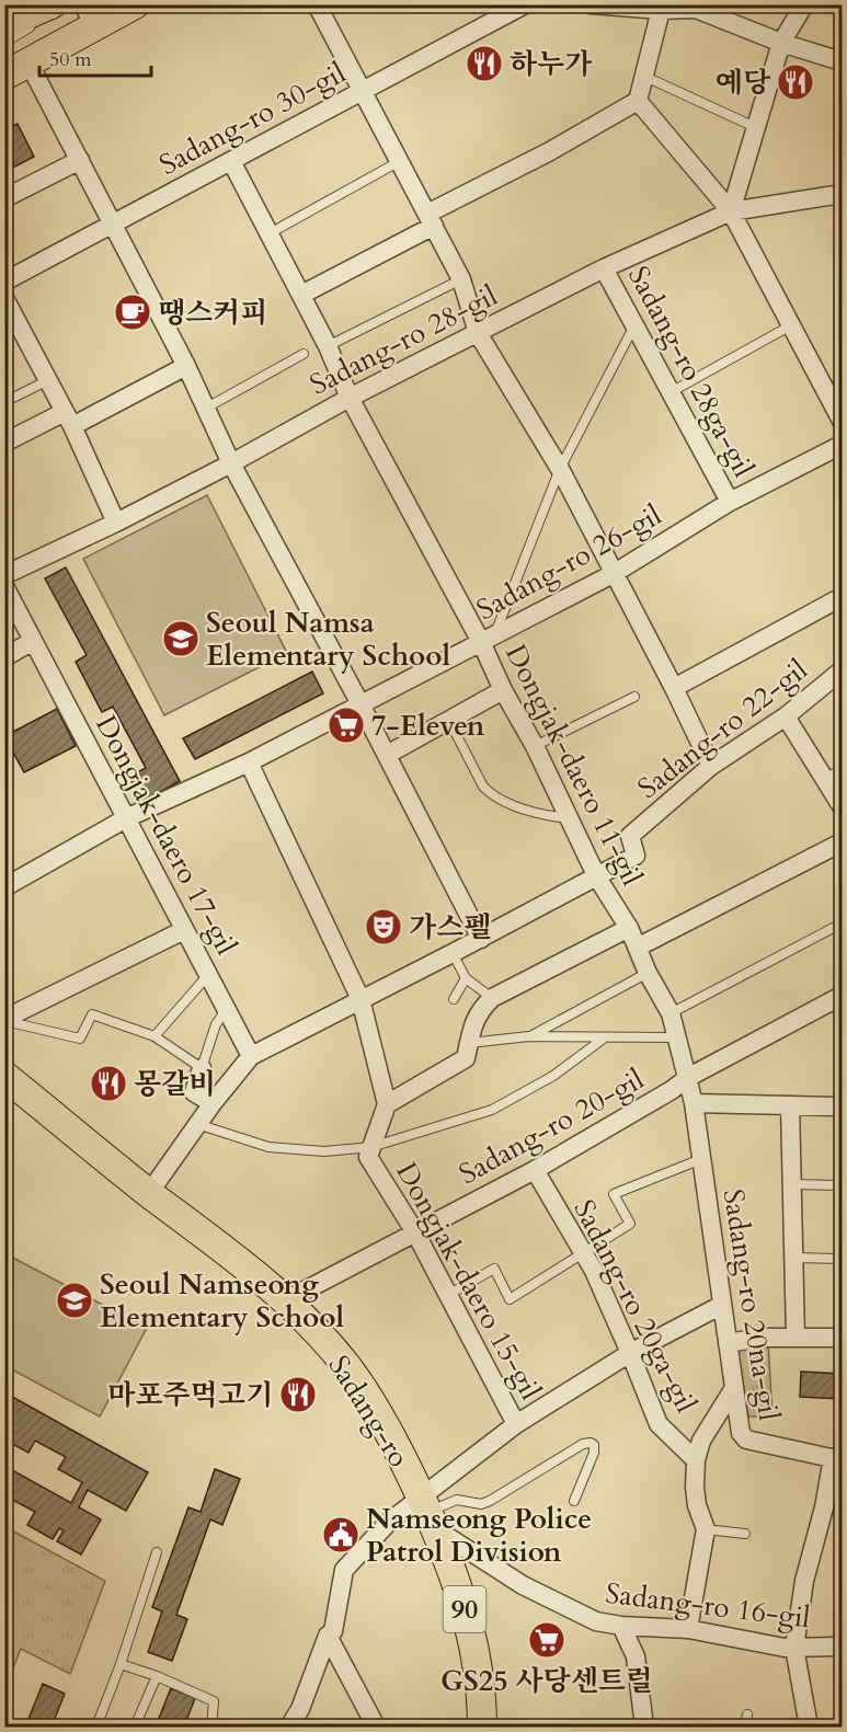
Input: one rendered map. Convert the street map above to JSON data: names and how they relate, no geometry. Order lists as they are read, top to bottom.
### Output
{
  "streets": {
    "main road": ["Sadang-ro", "90"],
    "street": [
      "Sadang-ro 30-gil",
      "Sadang-ro 28-gil",
      "Sadang-ro 28ga-gil",
      "Sadang-ro 26-gil",
      "Sadang-ro 22-gil",
      "Dongjak-daero 11-gil",
      "Dongjak-daero 17-gil",
      "Sadang-ro 20-gil",
      "Dongjak-daero 15-gil",
      "Sadang-ro 20na-gil",
      "Sadang-ro 20ga-gil",
      "Sadang-ro 16-gil"
    ]
  },
  "crossings": [
    ["Sadang-ro 30-gil", "Dongjak-daero 11-gil"],
    ["Sadang-ro 28-gil", "Sadang-ro 28ga-gil"],
    ["Sadang-ro 28-gil", "Dongjak-daero 11-gil"],
    ["Sadang-ro 28ga-gil", "Sadang-ro 26-gil"],
    ["Sadang-ro 26-gil", "Dongjak-daero 11-gil"],
    ["Sadang-ro 26-gil", "Dongjak-daero 17-gil"],
    ["Sadang-ro 22-gil", "Dongjak-daero 11-gil"],
    ["Sadang-ro 22-gil", "Dongjak-daero 17-gil"],
    ["Sadang-ro 22-gil", "Sadang-ro"],
    ["Dongjak-daero 11-gil", "Sadang-ro 20-gil"],
    ["Dongjak-daero 11-gil", "Sadang-ro 20na-gil"],
    ["Sadang-ro 20-gil", "Dongjak-daero 15-gil"],
    ["Sadang-ro 20-gil", "Sadang-ro 20na-gil"],
    ["Sadang-ro 20-gil", "Sadang-ro 20ga-gil"],
    ["Sadang-ro 20-gil", "Sadang-ro"],
    ["Sadang-ro 20na-gil", "Sadang-ro 20ga-gil"],
    ["Sadang-ro 20ga-gil", "Sadang-ro 16-gil"],
    ["Sadang-ro", "Sadang-ro 16-gil"]
  ],
  "places": {
    "restaurant": [
      "하누가",
      "예당",
      "몽갈비",
      "마포주먹고기"
    ],
    "cafe": ["땡스커피"],
    "school or university": ["Seoul Namsa Elementary School", "Seoul Namseong Elementary School"],
    "supermarket": ["7-Eleven", "GS25 사당센트럴"],
    "theatre": ["가스펠"],
    "public building": ["Namseong Police Patrol Division"]
  },
  "scale_bar": "50 m"
}
